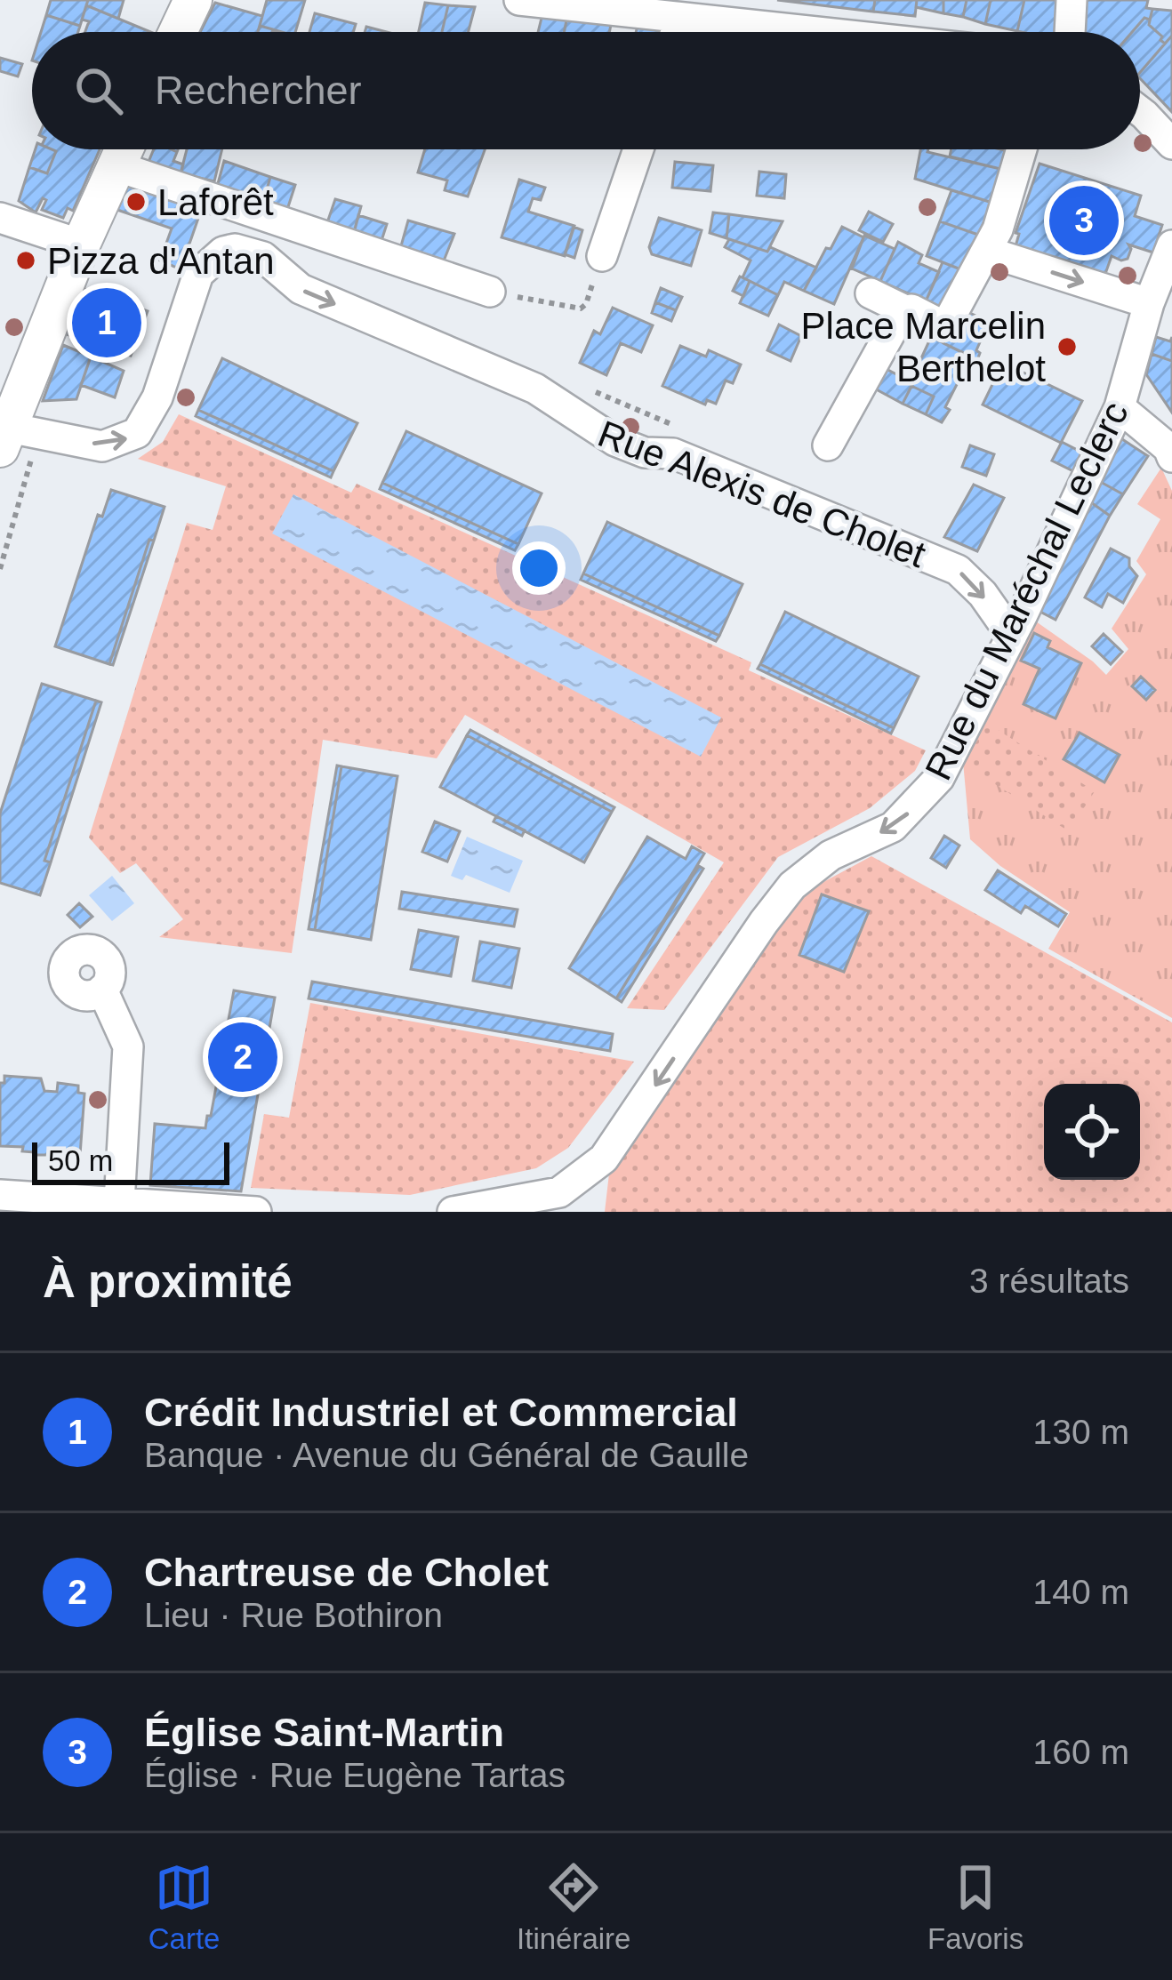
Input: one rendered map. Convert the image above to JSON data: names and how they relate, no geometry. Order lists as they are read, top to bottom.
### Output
{
  "streets": {
    "street": ["Rue Alexis de Cholet", "Rue du Maréchal Leclerc"]
  },
  "crossings": [
    ["Rue Alexis de Cholet", "Rue du Maréchal Leclerc"]
  ],
  "one_way": ["Rue du Maréchal Leclerc"],
  "places": ["Laforêt", "Pizza d'Antan", "Place Marcelin Berthelot"],
  "scale_bar": "50 m",
  "page": {
    "search": "Rechercher",
    "pins": ["3", "1", "2"],
    "scale": "50 m",
    "heading": ["À proximité", "3 résultats"],
    "list": [
      {
        "mark": "1",
        "name": "Crédit Industriel et Commercial",
        "note": "Banque · Avenue du Général de Gaulle",
        "value": "130 m"
      },
      {
        "mark": "2",
        "name": "Chartreuse de Cholet",
        "note": "Lieu · Rue Bothiron",
        "value": "140 m"
      },
      {
        "mark": "3",
        "name": "Église Saint-Martin",
        "note": "Église · Rue Eugène Tartas",
        "value": "160 m"
      }
    ],
    "nav": ["Carte", "Itinéraire", "Favoris"]
  }
}
